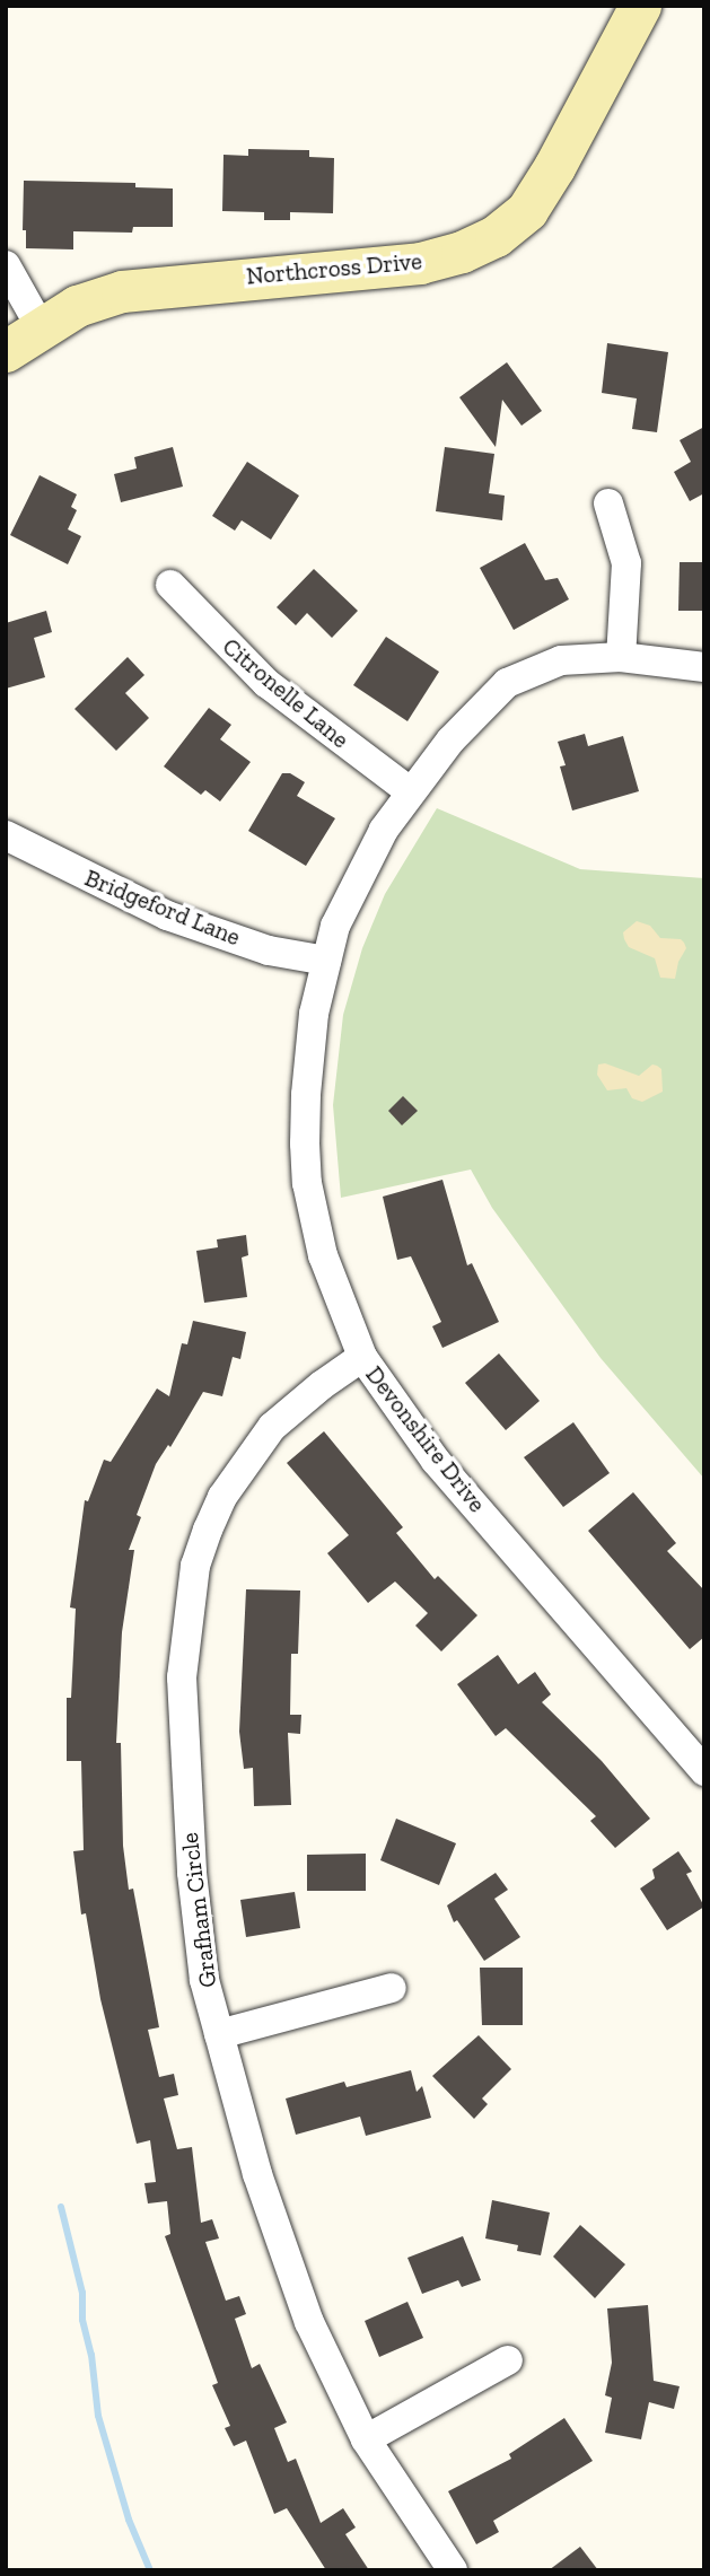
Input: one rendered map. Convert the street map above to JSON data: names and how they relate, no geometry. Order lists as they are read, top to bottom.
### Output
{
  "streets": {
    "street": [
      "Northcross Drive",
      "Citronelle Lane",
      "Bridgeford Lane",
      "Devonshire Drive",
      "Grafham Circle"
    ]
  },
  "crossings": [
    ["Citronelle Lane", "Devonshire Drive"],
    ["Bridgeford Lane", "Devonshire Drive"],
    ["Devonshire Drive", "Grafham Circle"]
  ]
}
